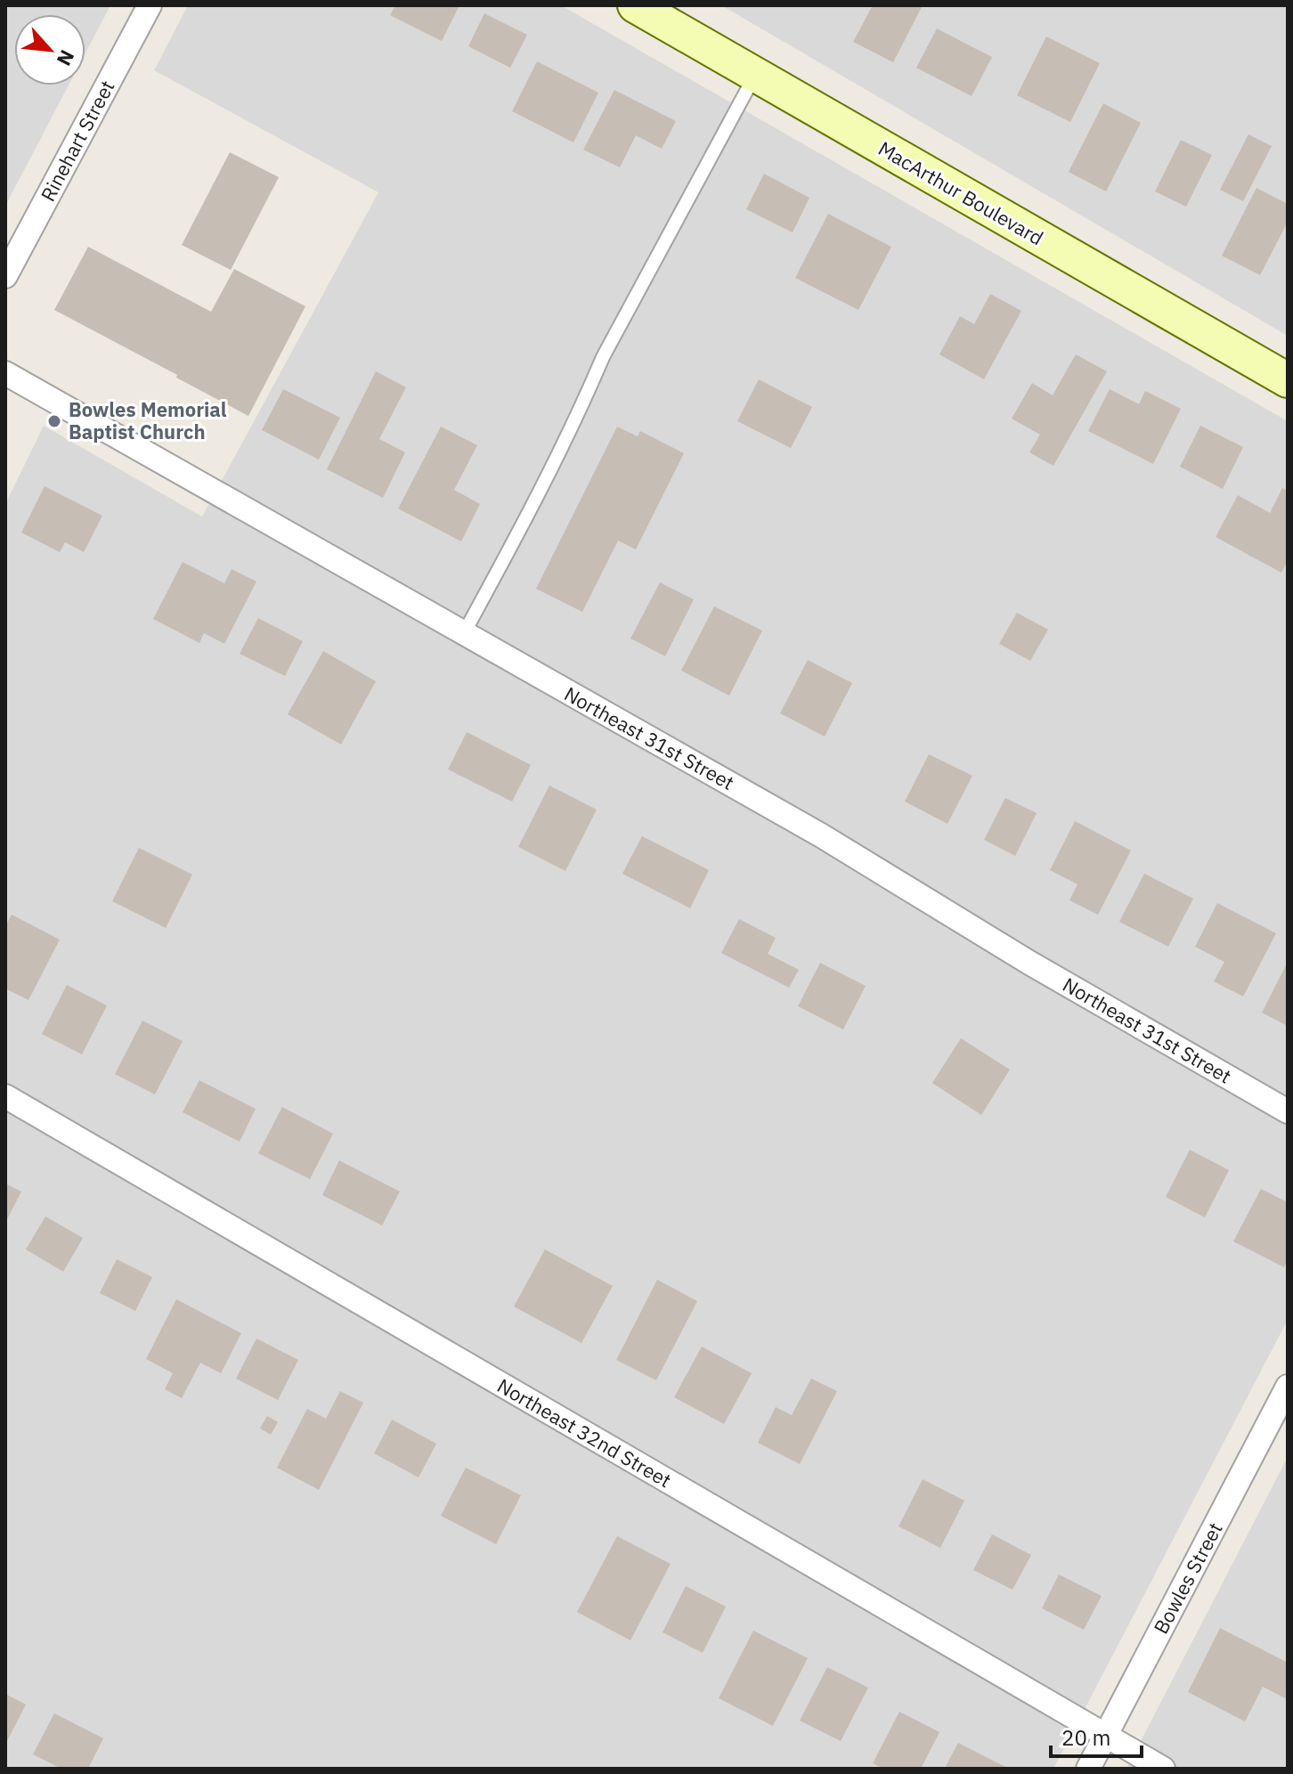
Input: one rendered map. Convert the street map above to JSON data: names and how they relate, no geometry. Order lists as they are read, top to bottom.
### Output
{
  "streets": {
    "main road": ["MacArthur Boulevard"],
    "street": [
      "Rinehart Street",
      "Northeast 31st Street",
      "Northeast 32nd Street",
      "Bowles Street"
    ]
  },
  "crossings": [
    ["Northeast 32nd Street", "Bowles Street"]
  ],
  "places": ["Bowles Memorial Baptist Church"],
  "scale_bar": "20 m",
  "north": "bottom right"
}
